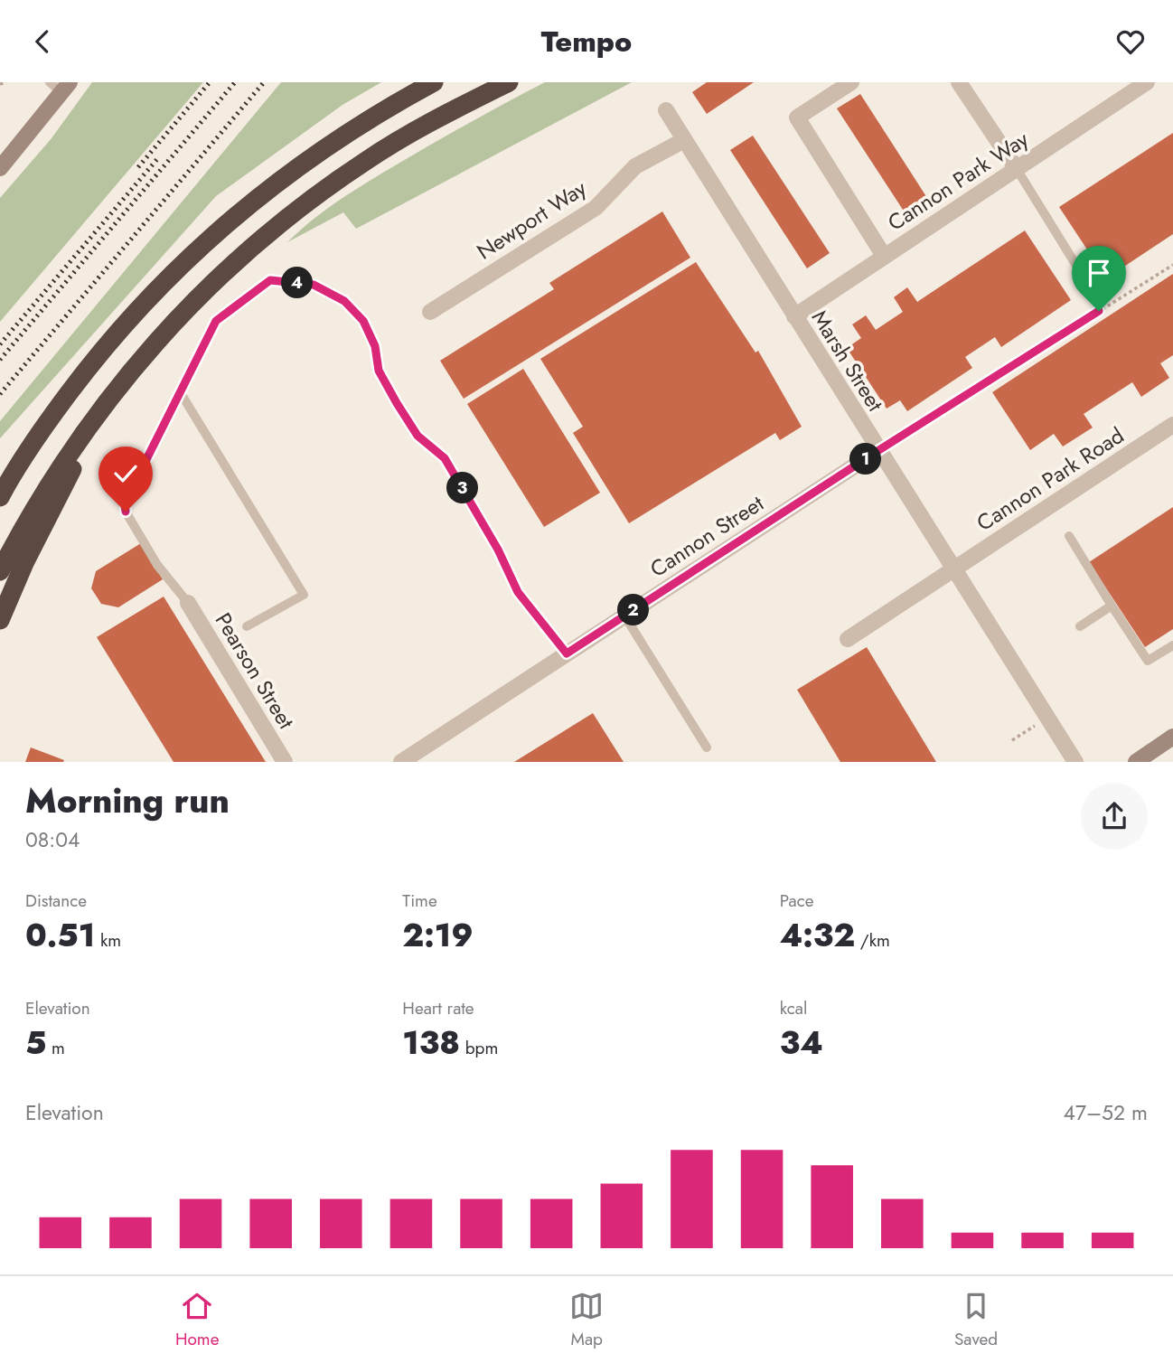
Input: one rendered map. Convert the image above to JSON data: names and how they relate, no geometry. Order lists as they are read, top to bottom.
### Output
{
  "streets": {
    "street": [
      "Cannon Park Way",
      "Newport Way",
      "Marsh Street",
      "Cannon Park Road",
      "Cannon Street",
      "Pearson Street"
    ]
  },
  "crossings": [
    ["Cannon Park Way", "Marsh Street"],
    ["Newport Way", "Marsh Street"],
    ["Marsh Street", "Cannon Park Road"],
    ["Marsh Street", "Cannon Street"]
  ],
  "page": {
    "header": "Tempo",
    "pins": [
      "4",
      "1",
      "3",
      "2"
    ],
    "heading": ["Morning run", "08:04"],
    "stats": [
      ["Distance", "0.51 km"],
      ["Time", "2:19"],
      ["Pace", "4:32 /km"],
      ["Elevation", "5 m"],
      ["Heart rate", "138 bpm"],
      ["kcal", "34"]
    ],
    "chart": ["Elevation", "47–52 m"],
    "tabs": ["Home", "Map", "Saved"]
  }
}
